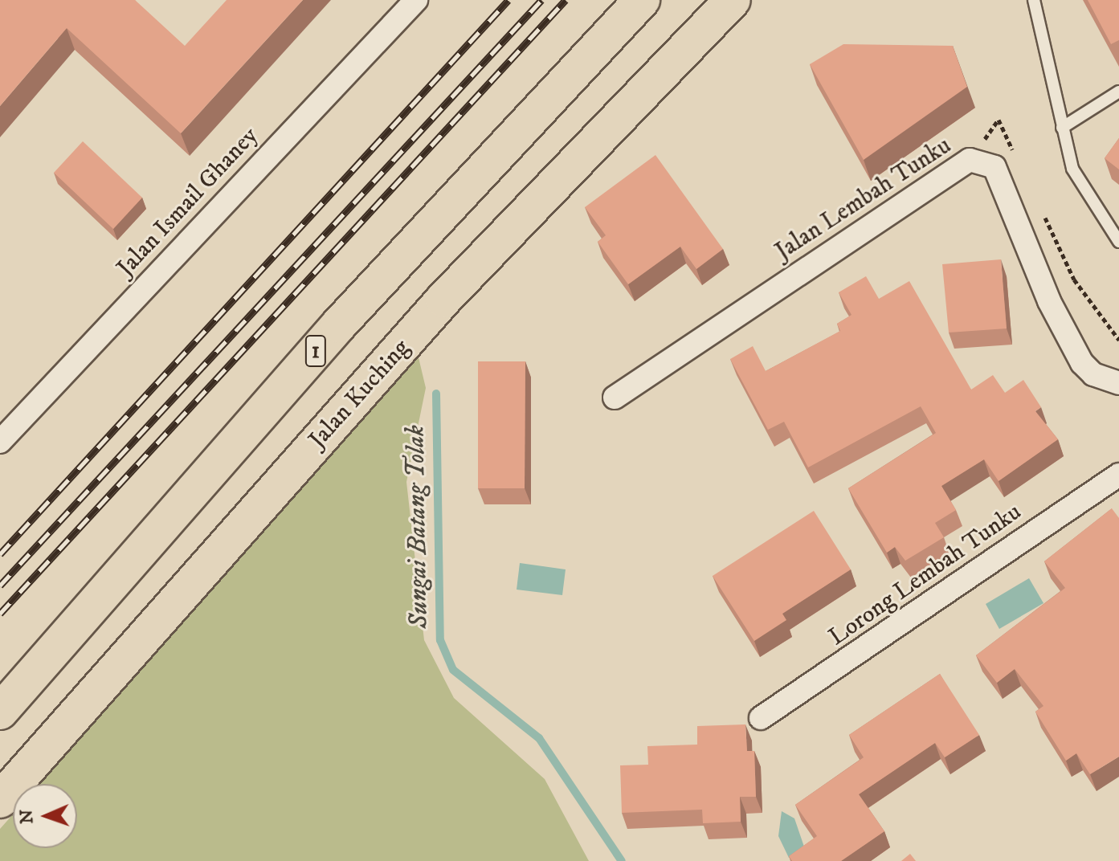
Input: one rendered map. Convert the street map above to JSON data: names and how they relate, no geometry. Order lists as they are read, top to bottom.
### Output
{
  "streets": {
    "highway": ["1", "Jalan Kuching"],
    "street": ["Jalan Lembah Tunku", "Jalan Ismail Ghaney", "Lorong Lembah Tunku"]
  },
  "water": ["Sungai Batang Tolak"],
  "north": "left"
}
